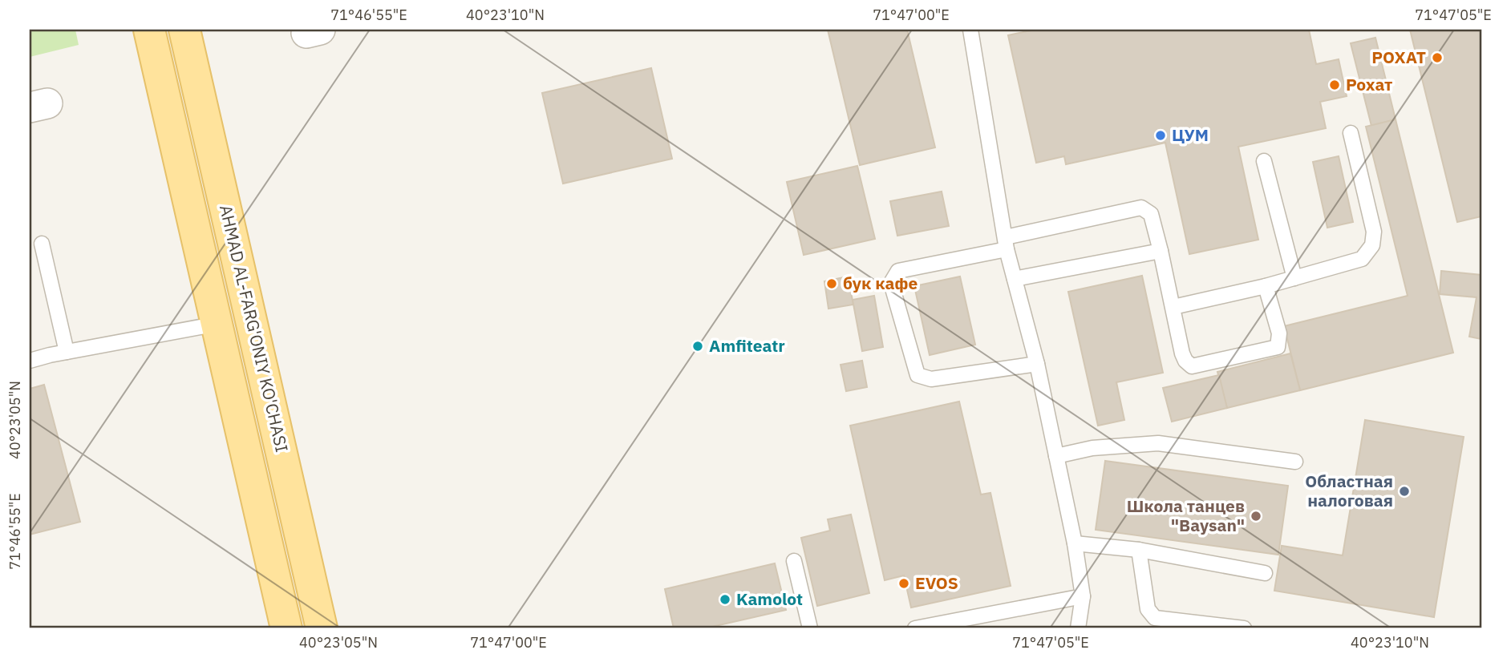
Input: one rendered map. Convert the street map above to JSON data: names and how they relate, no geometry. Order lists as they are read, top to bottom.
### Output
{
  "streets": {
    "main road": ["AHMAD AL-FARG'ONIY KO'CHASI"]
  },
  "places": [
    "РОХАТ",
    "Рохат",
    "ЦУМ",
    "бук кафе",
    "Amfiteatr",
    "Областная налоговая",
    "Школа танцев \"Baysan\"",
    "EVOS",
    "Kamolot"
  ],
  "coordinates": [
    "71°46'55\"E",
    "40°23'10\"N",
    "71°47'00\"E",
    "71°47'05\"E",
    "40°23'05\"N"
  ]
}
